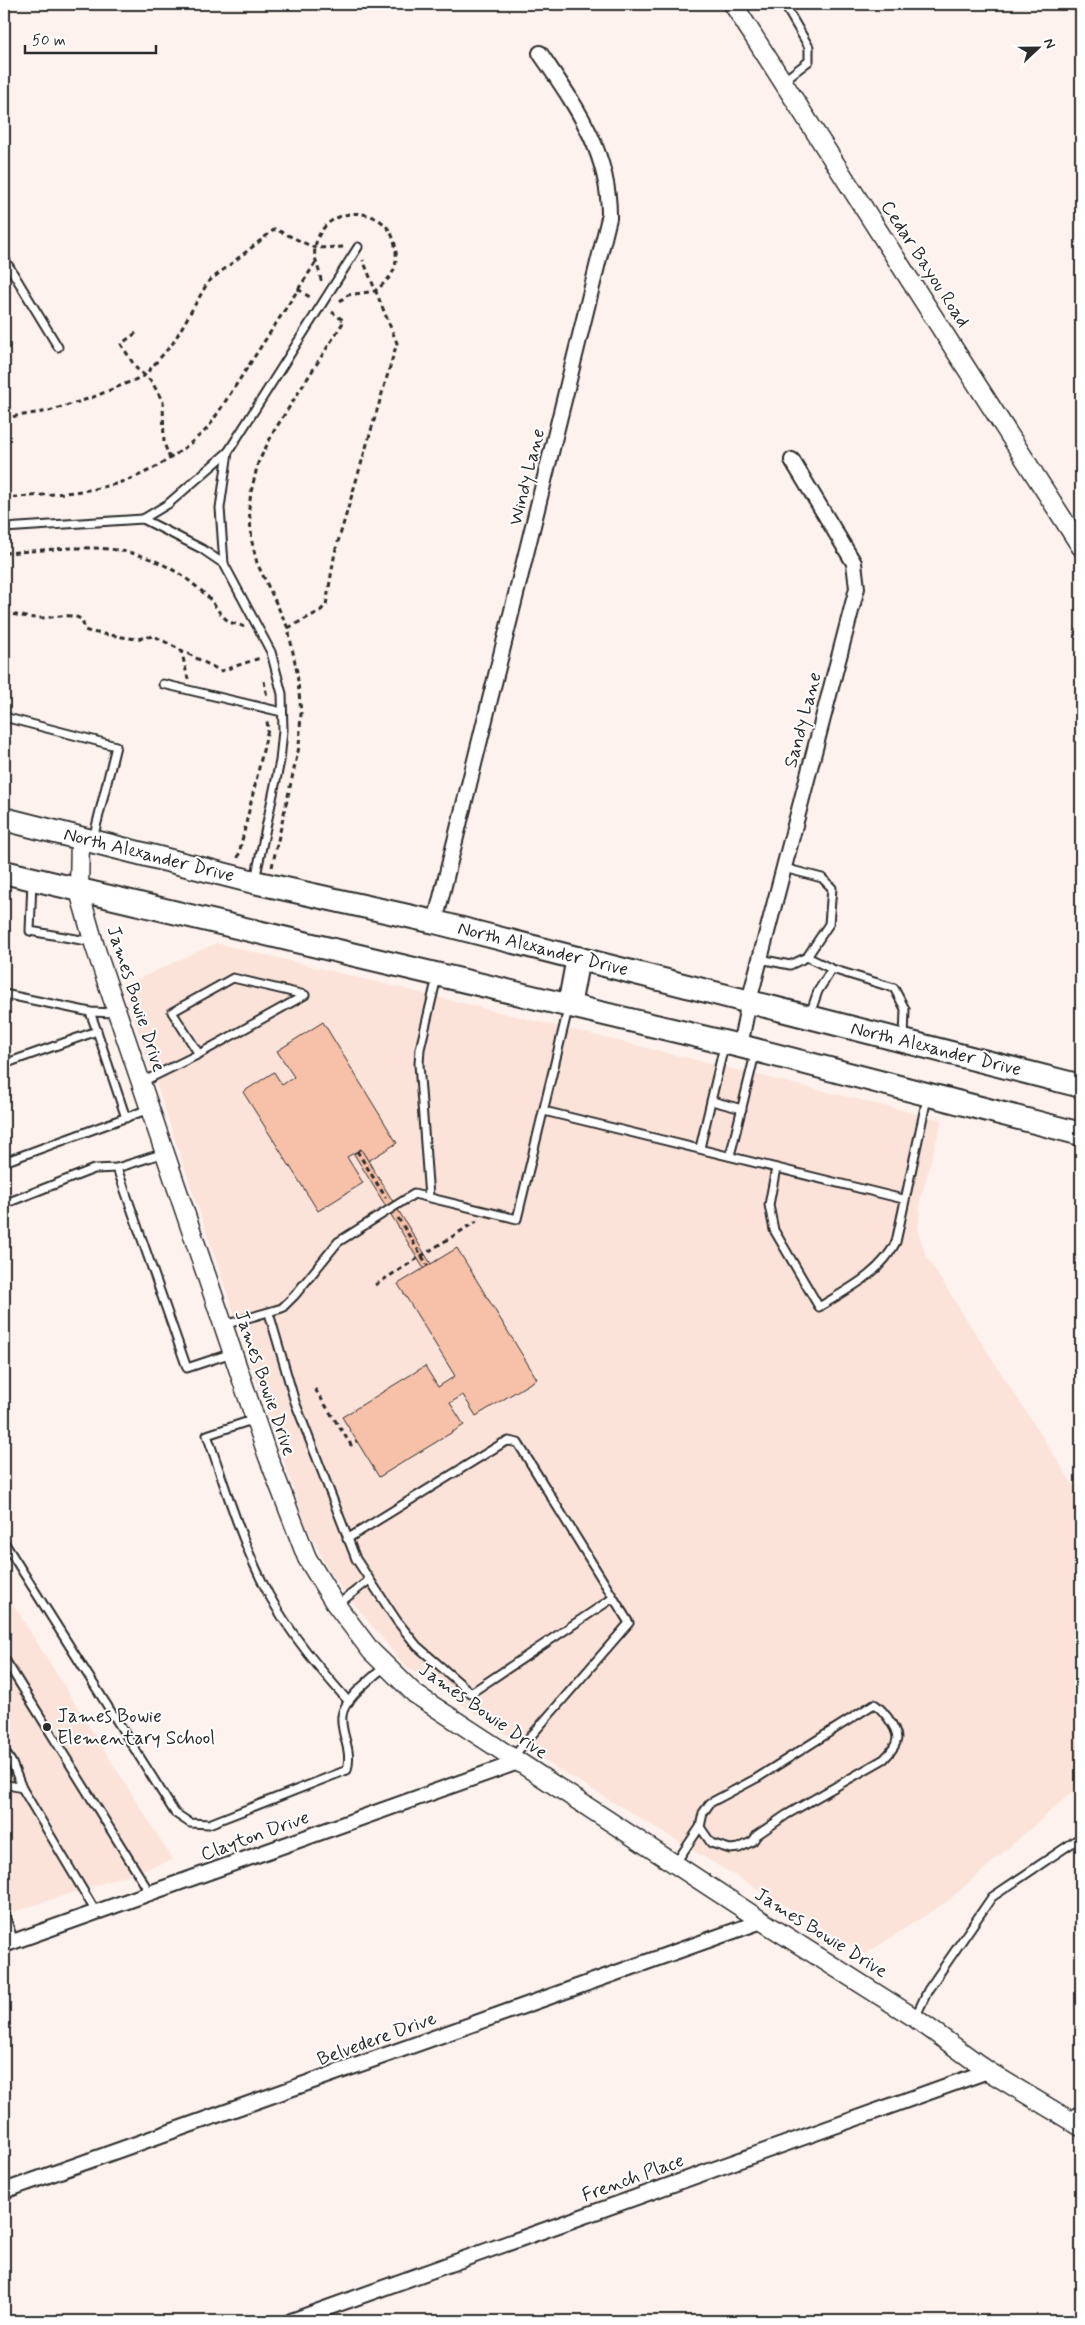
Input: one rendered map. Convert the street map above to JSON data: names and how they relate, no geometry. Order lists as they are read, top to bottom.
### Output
{
  "streets": {
    "main road": ["North Alexander Drive"],
    "street": [
      "Cedar Bayou Road",
      "Windy Lane",
      "Sandy Lane",
      "James Bowie Drive",
      "Clayton Drive",
      "Belvedere Drive",
      "French Place"
    ]
  },
  "crossings": [
    ["Windy Lane", "North Alexander Drive"],
    ["Sandy Lane", "North Alexander Drive"],
    ["North Alexander Drive", "James Bowie Drive"],
    ["James Bowie Drive", "Clayton Drive"],
    ["James Bowie Drive", "Belvedere Drive"],
    ["James Bowie Drive", "French Place"]
  ],
  "places": ["James Bowie Elementary School"],
  "scale_bar": "50 m",
  "north": "right"
}
